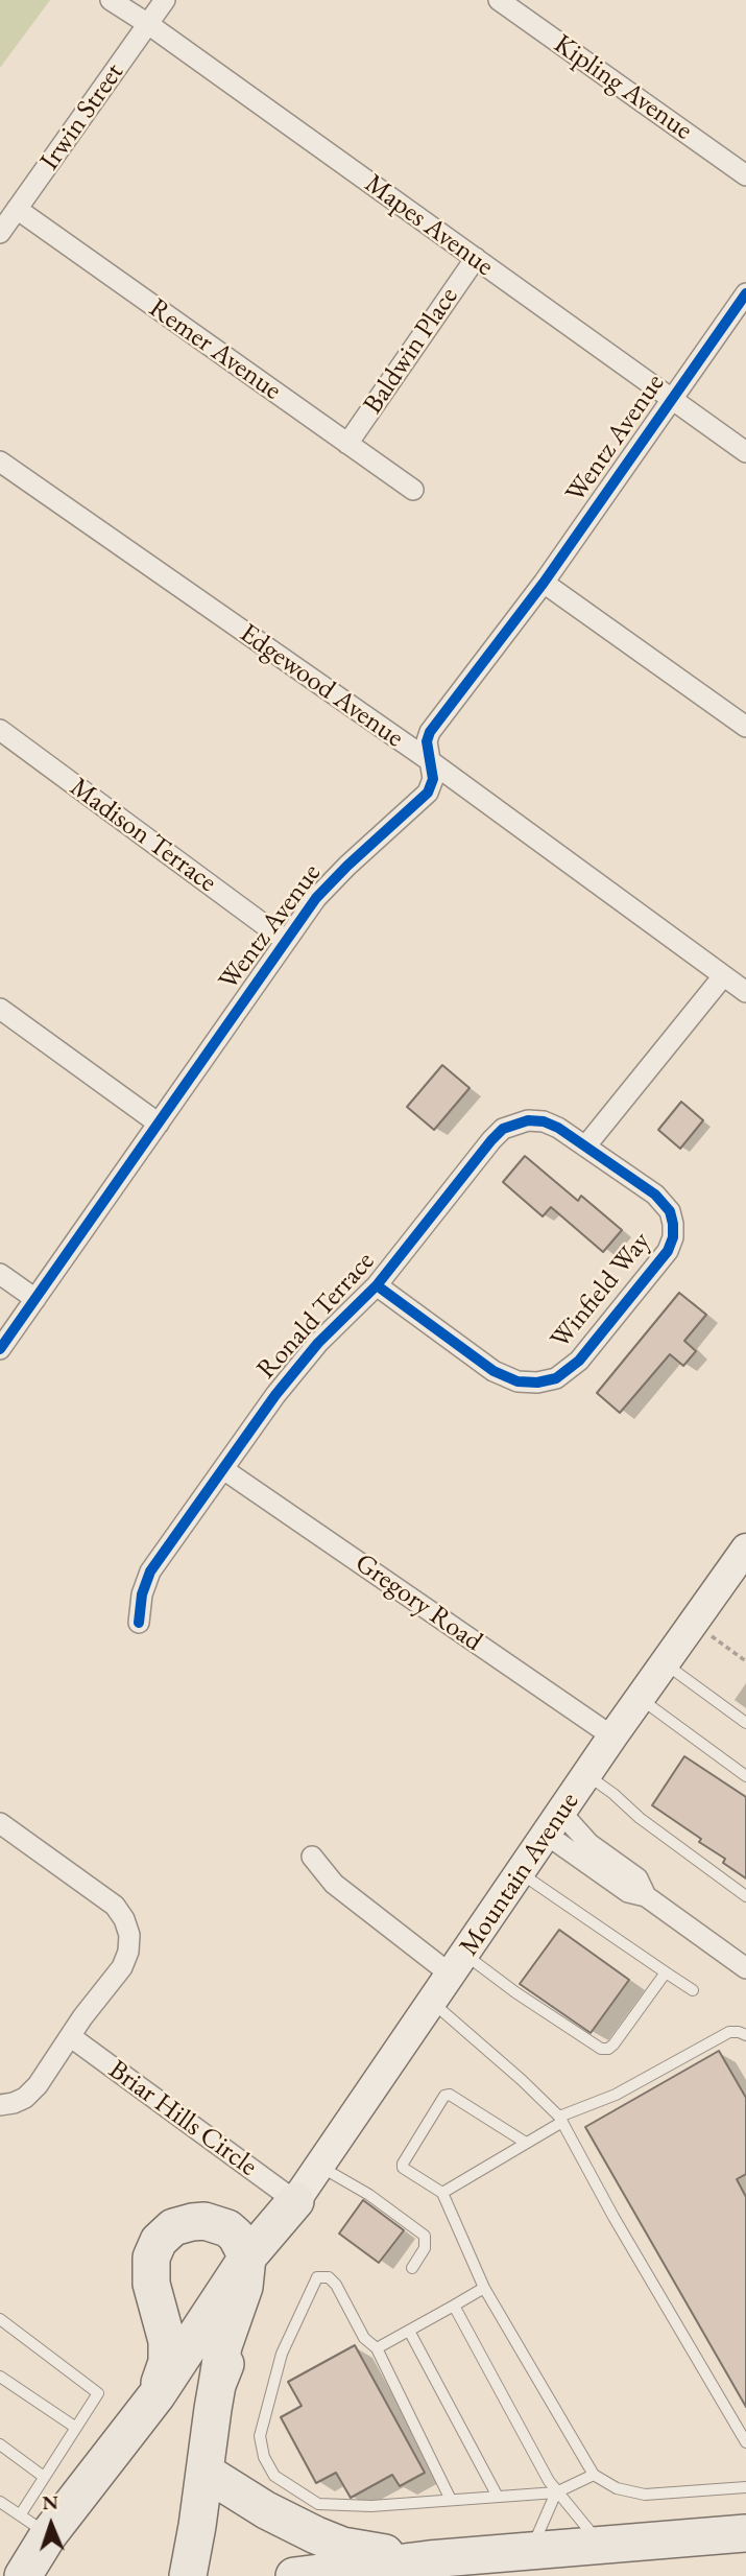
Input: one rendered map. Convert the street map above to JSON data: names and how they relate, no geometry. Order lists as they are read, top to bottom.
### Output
{
  "streets": {
    "street": [
      "Kipling Avenue",
      "Irwin Street",
      "Mapes Avenue",
      "Remer Avenue",
      "Baldwin Place",
      "Wentz Avenue",
      "Edgewood Avenue",
      "Madison Terrace",
      "Winfield Way",
      "Ronald Terrace",
      "Gregory Road",
      "Mountain Avenue",
      "Briar Hills Circle"
    ]
  },
  "crossings": [
    ["Irwin Street", "Mapes Avenue"],
    ["Irwin Street", "Remer Avenue"],
    ["Mapes Avenue", "Baldwin Place"],
    ["Mapes Avenue", "Wentz Avenue"],
    ["Remer Avenue", "Baldwin Place"],
    ["Wentz Avenue", "Edgewood Avenue"],
    ["Wentz Avenue", "Madison Terrace"],
    ["Winfield Way", "Ronald Terrace"],
    ["Ronald Terrace", "Gregory Road"],
    ["Gregory Road", "Mountain Avenue"],
    ["Mountain Avenue", "Briar Hills Circle"]
  ],
  "north": "top"
}
